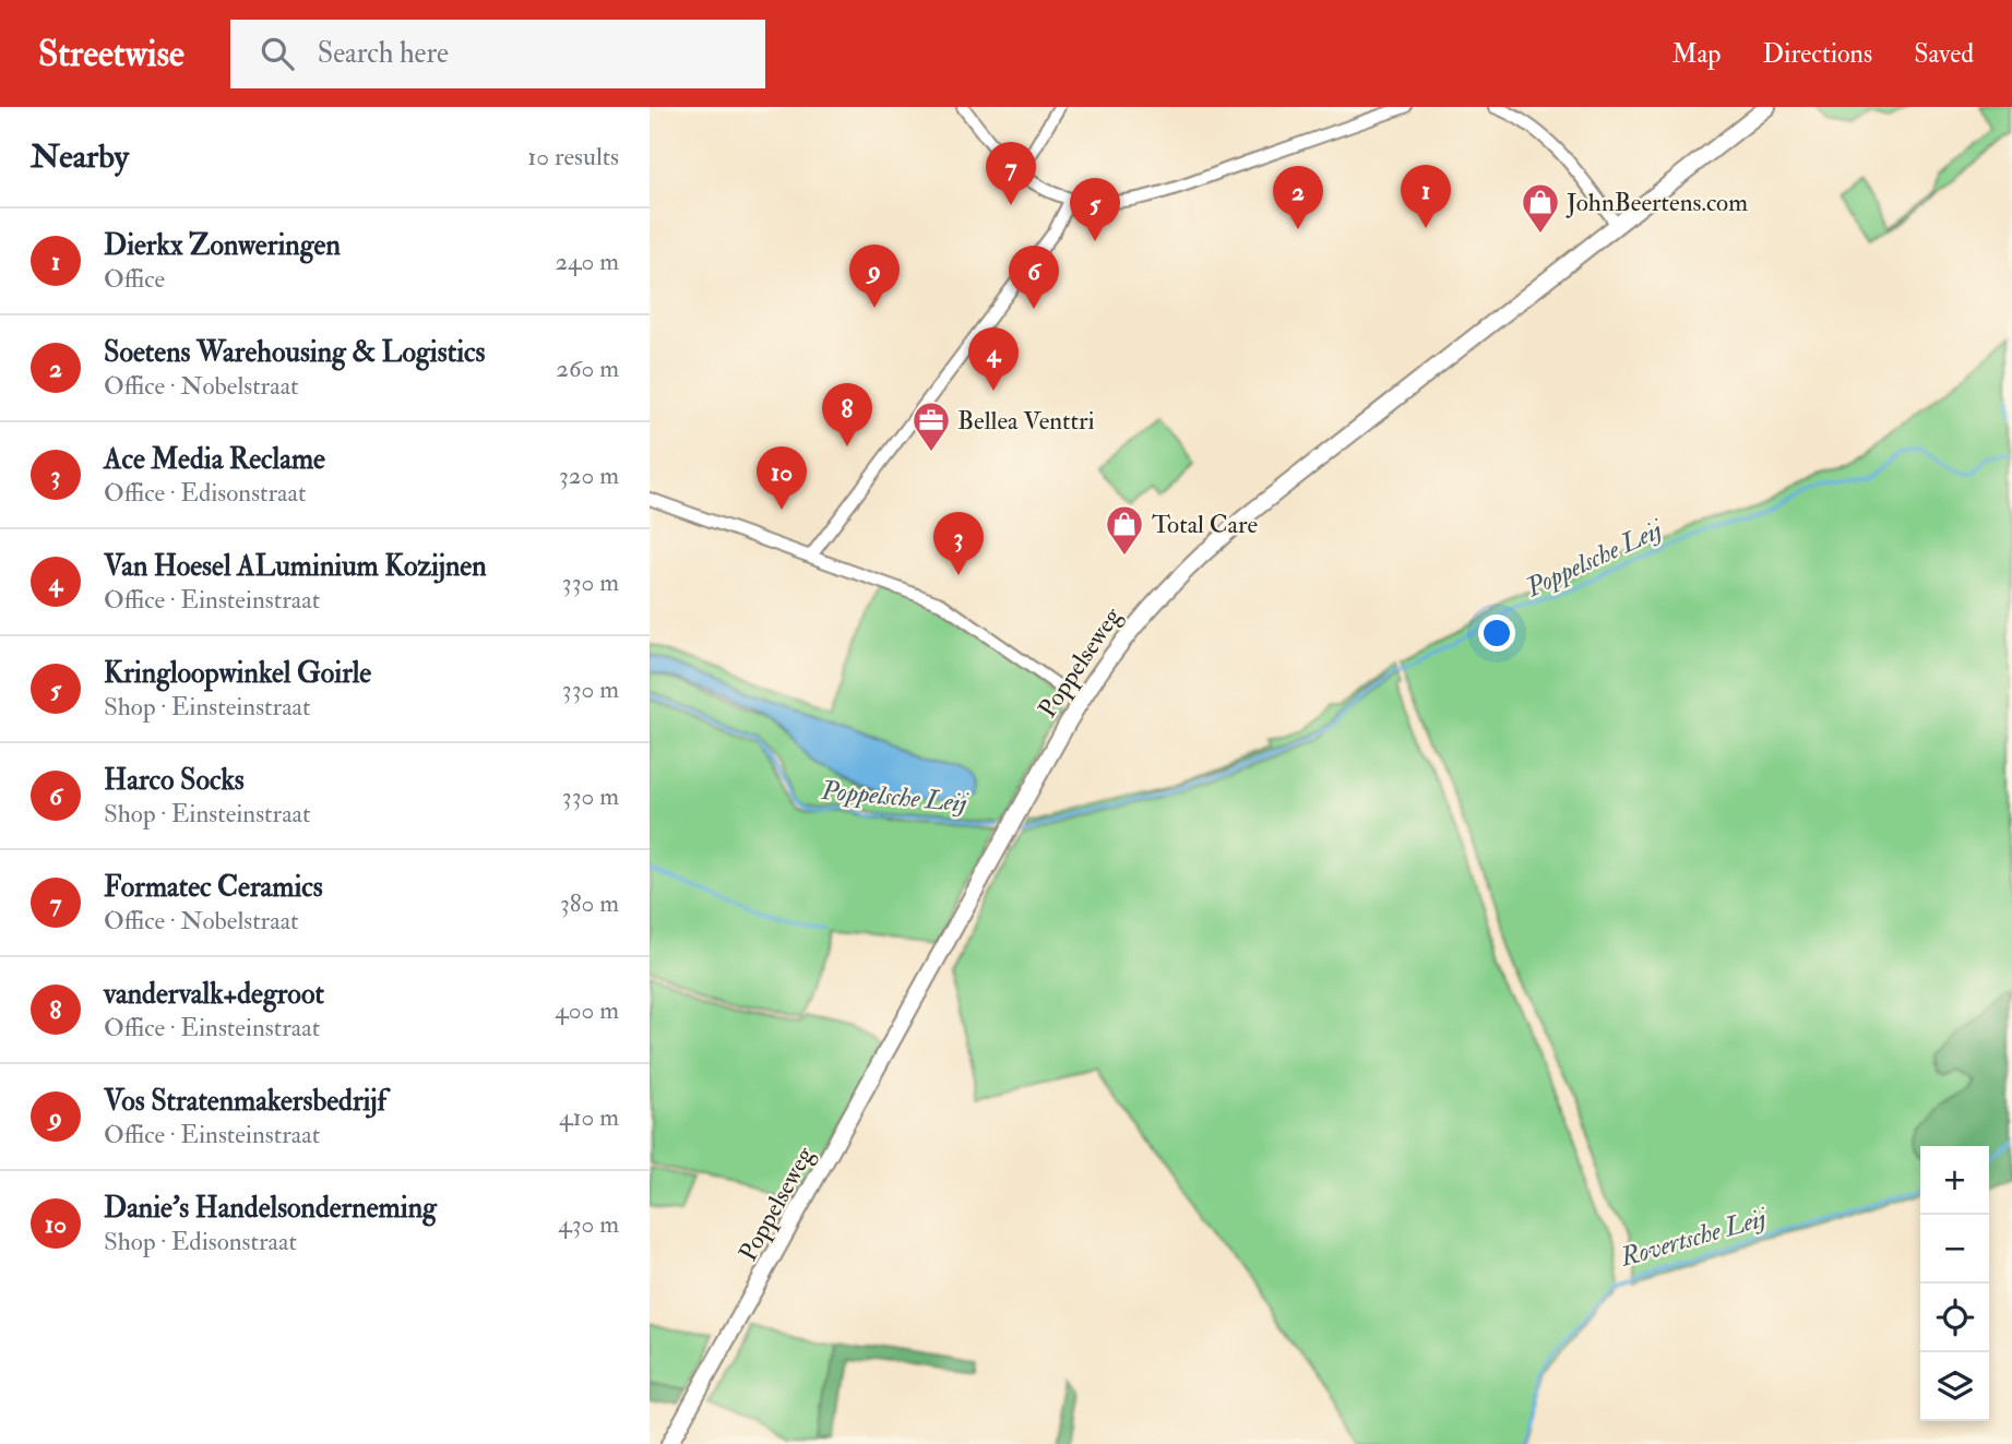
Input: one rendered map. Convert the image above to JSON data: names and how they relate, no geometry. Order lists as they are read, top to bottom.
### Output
{
  "streets": {
    "street": ["Poppelseweg"]
  },
  "water": ["Poppelsche Leij", "Rovertsche Leij"],
  "places": {
    "shop": ["JohnBeertens.com", "Total Care"],
    "office": ["Bellea Venttri"]
  },
  "page": {
    "header": "Streetwise",
    "search": "Search here",
    "nav": ["Map", "Directions", "Saved"],
    "heading": ["Nearby", "10 results"],
    "pins": [
      "7",
      "1",
      "2",
      "5",
      "9",
      "6",
      "4",
      "8",
      "10",
      "3"
    ],
    "list": [
      {
        "mark": "1",
        "name": "Dierkx Zonweringen",
        "note": "Office",
        "value": "240 m"
      },
      {
        "mark": "2",
        "name": "Soetens Warehousing & Logistics",
        "note": "Office · Nobelstraat",
        "value": "260 m"
      },
      {
        "mark": "3",
        "name": "Ace Media Reclame",
        "note": "Office · Edisonstraat",
        "value": "320 m"
      },
      {
        "mark": "4",
        "name": "Van Hoesel ALuminium Kozijnen",
        "note": "Office · Einsteinstraat",
        "value": "330 m"
      },
      {
        "mark": "5",
        "name": "Kringloopwinkel Goirle",
        "note": "Shop · Einsteinstraat",
        "value": "330 m"
      },
      {
        "mark": "6",
        "name": "Harco Socks",
        "note": "Shop · Einsteinstraat",
        "value": "330 m"
      },
      {
        "mark": "7",
        "name": "Formatec Ceramics",
        "note": "Office · Nobelstraat",
        "value": "380 m"
      },
      {
        "mark": "8",
        "name": "vandervalk+degroot",
        "note": "Office · Einsteinstraat",
        "value": "400 m"
      },
      {
        "mark": "9",
        "name": "Vos Stratenmakersbedrijf",
        "note": "Office · Einsteinstraat",
        "value": "410 m"
      },
      {
        "mark": "10",
        "name": "Danie's Handelsonderneming",
        "note": "Shop · Edisonstraat",
        "value": "430 m"
      }
    ],
    "map_buttons": ["+", "−"]
  }
}
